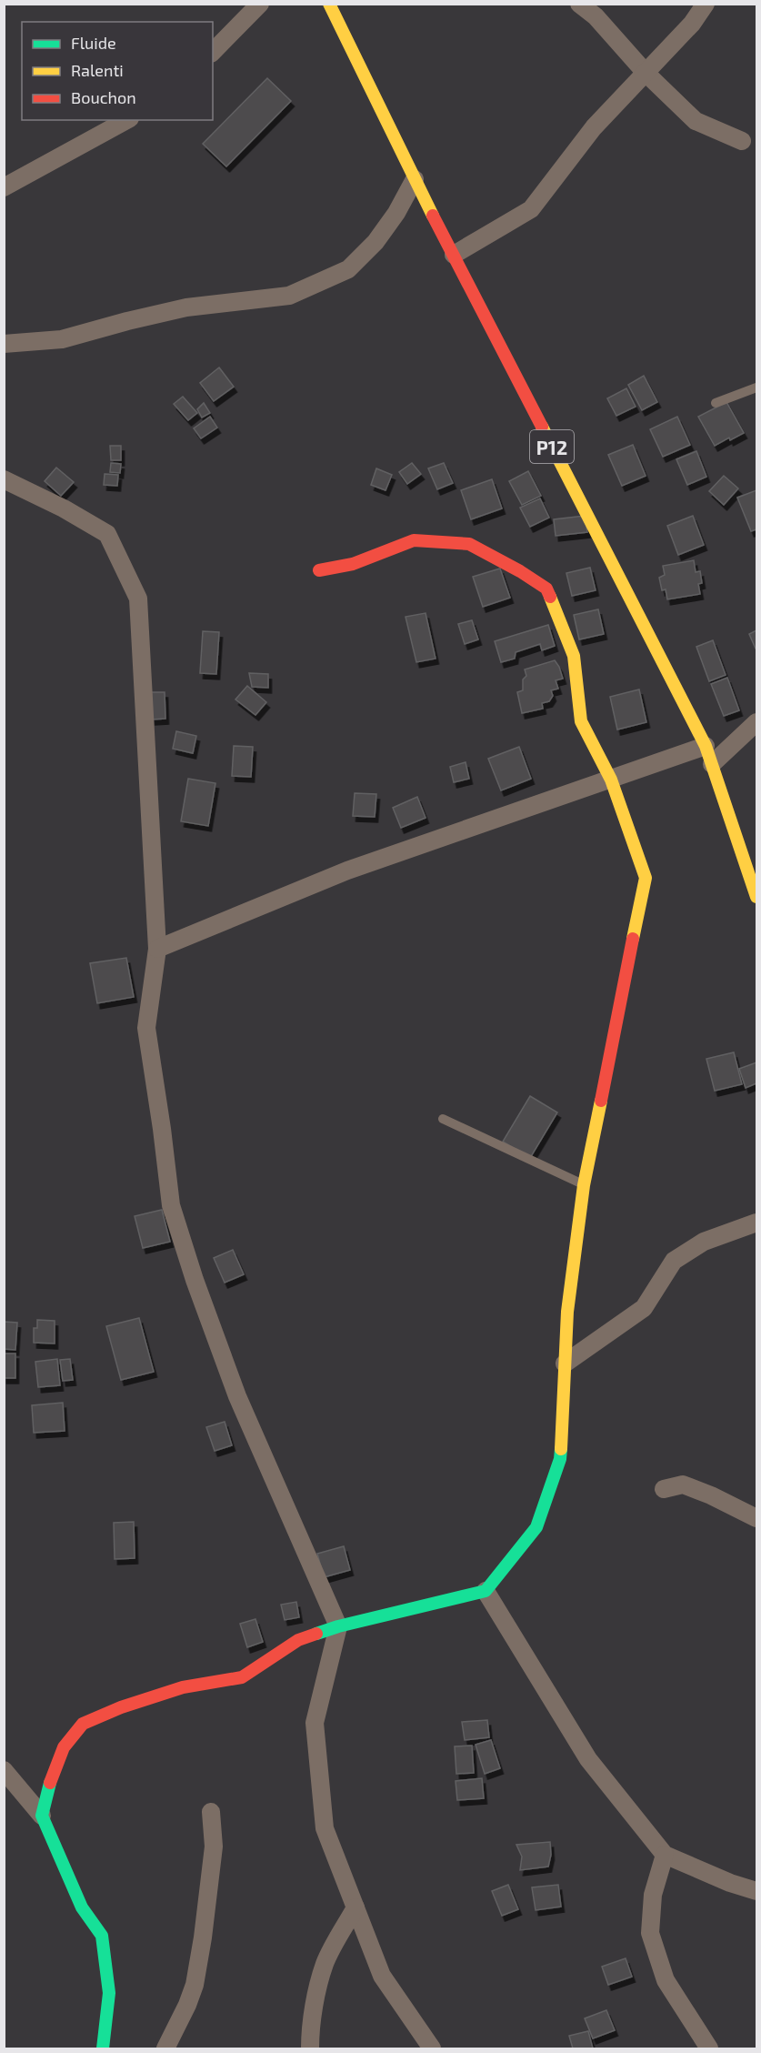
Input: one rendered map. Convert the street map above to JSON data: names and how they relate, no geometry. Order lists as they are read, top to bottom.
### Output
{
  "streets": {
    "street": ["P12"]
  },
  "legend": ["Fluide", "Ralenti", "Bouchon"]
}
